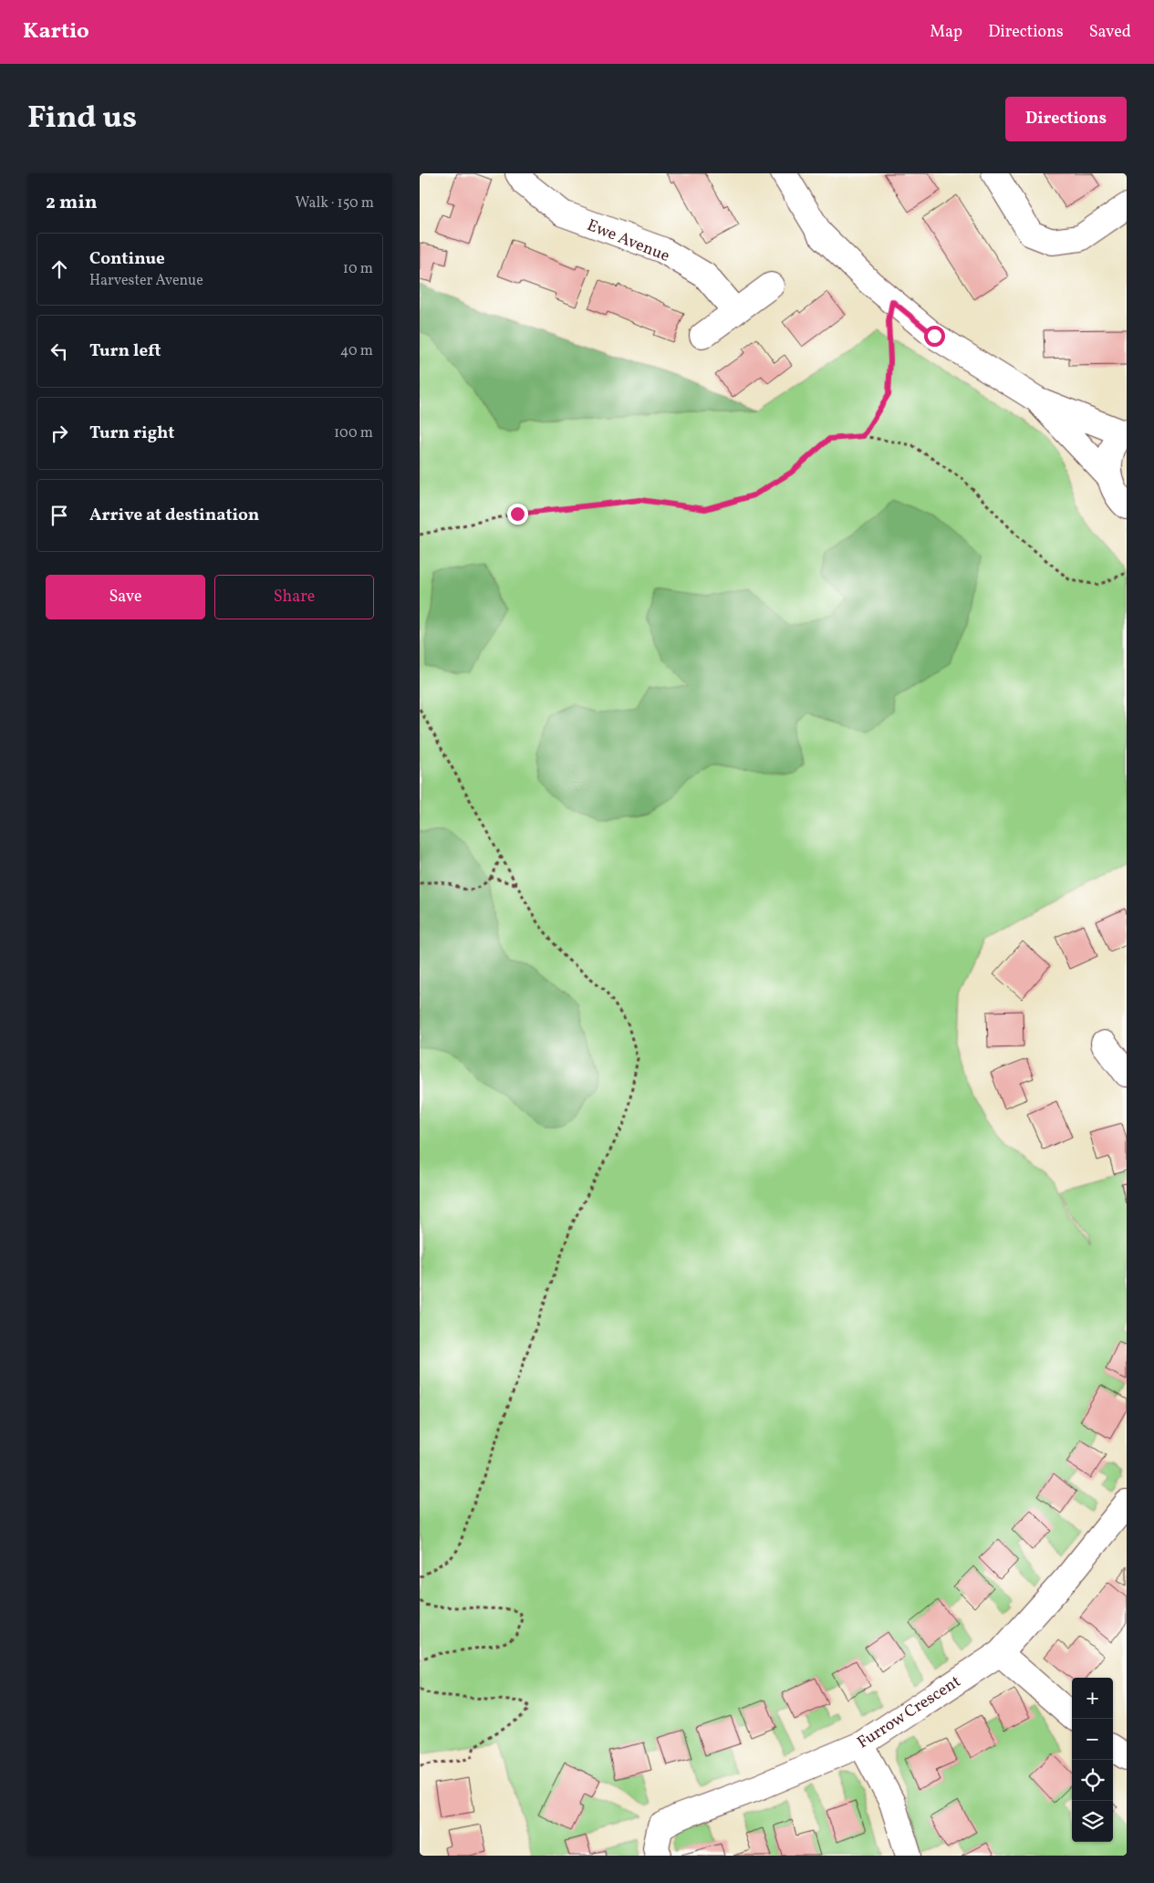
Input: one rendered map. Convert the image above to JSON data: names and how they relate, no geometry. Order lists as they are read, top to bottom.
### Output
{
  "streets": {
    "street": ["Ewe Avenue", "Furrow Crescent"]
  },
  "page": {
    "header": "Kartio",
    "nav": ["Map", "Directions", "Saved"],
    "title": "Find us",
    "buttons": [
      "Directions",
      ["Save", "Share"]
    ],
    "heading": ["2 min", "Walk · 150 m"],
    "list": [
      ["Continue", "Harvester Avenue", "10 m"],
      ["Turn left", "40 m"],
      ["Turn right", "100 m"],
      "Arrive at destination"
    ],
    "map_buttons": ["+", "−"]
  }
}
